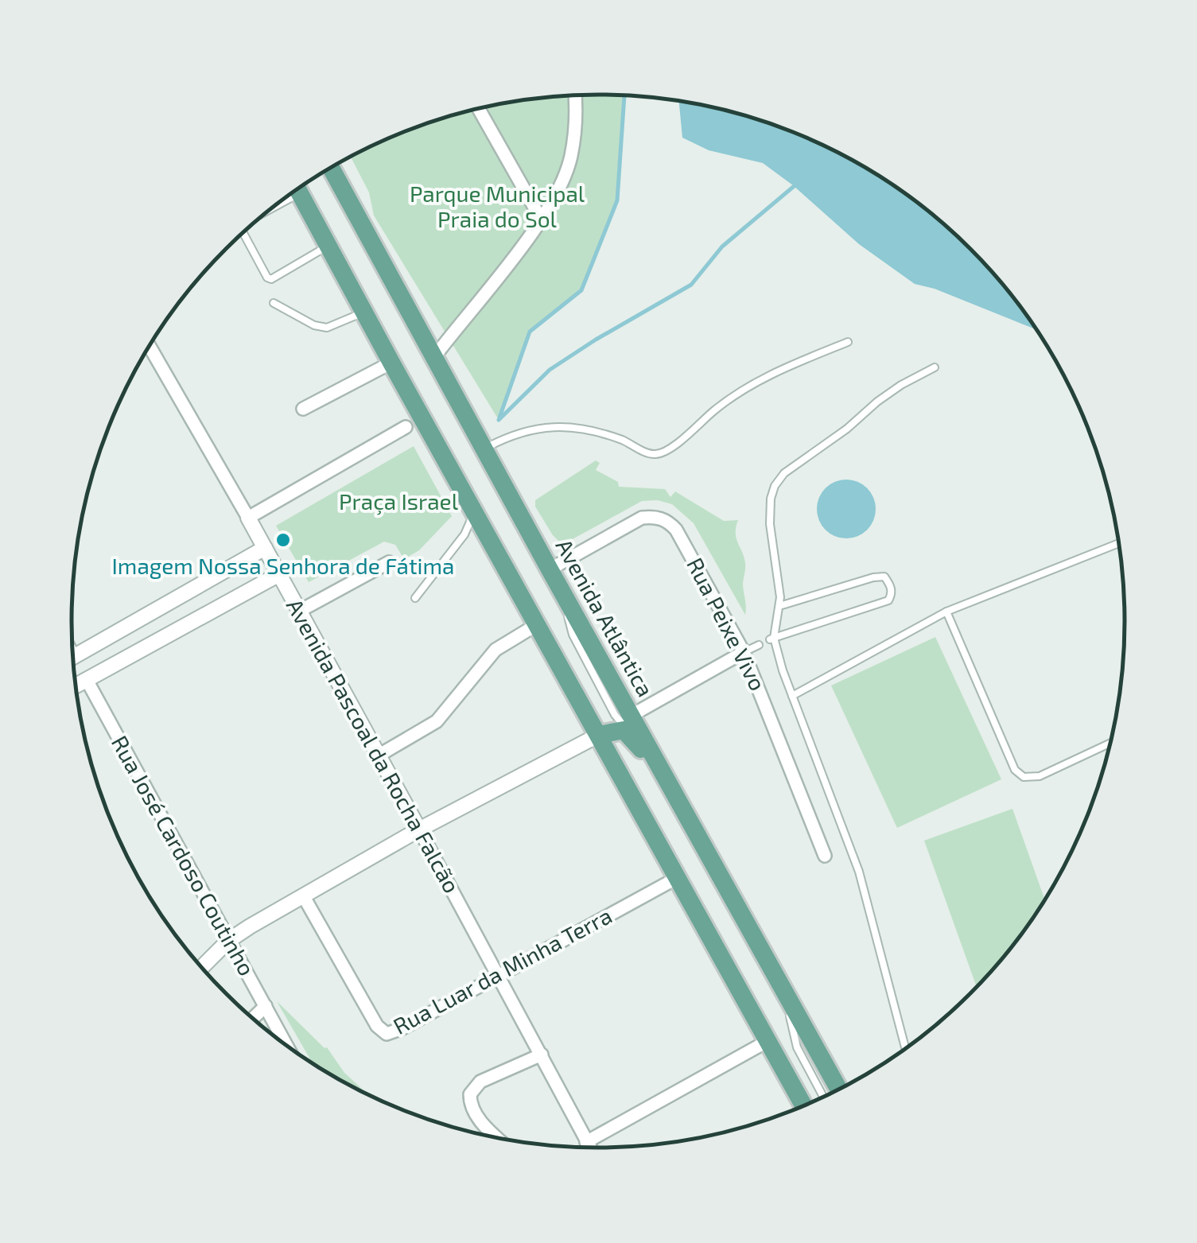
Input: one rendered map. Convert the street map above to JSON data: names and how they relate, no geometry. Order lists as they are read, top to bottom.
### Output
{
  "streets": {
    "main road": ["Avenida Atlântica"],
    "street": [
      "Rua Peixe Vivo",
      "Avenida Pascoal da Rocha Falcão",
      "Rua José Cardoso Coutinho",
      "Rua Luar da Minha Terra"
    ]
  },
  "crossings": [
    ["Avenida Atlântica", "Rua Peixe Vivo"],
    ["Avenida Pascoal da Rocha Falcão", "Rua Luar da Minha Terra"]
  ],
  "parks": ["Parque Municipal Praia do Sol", "Praça Israel"],
  "places": ["Imagem Nossa Senhora de Fátima"]
}
